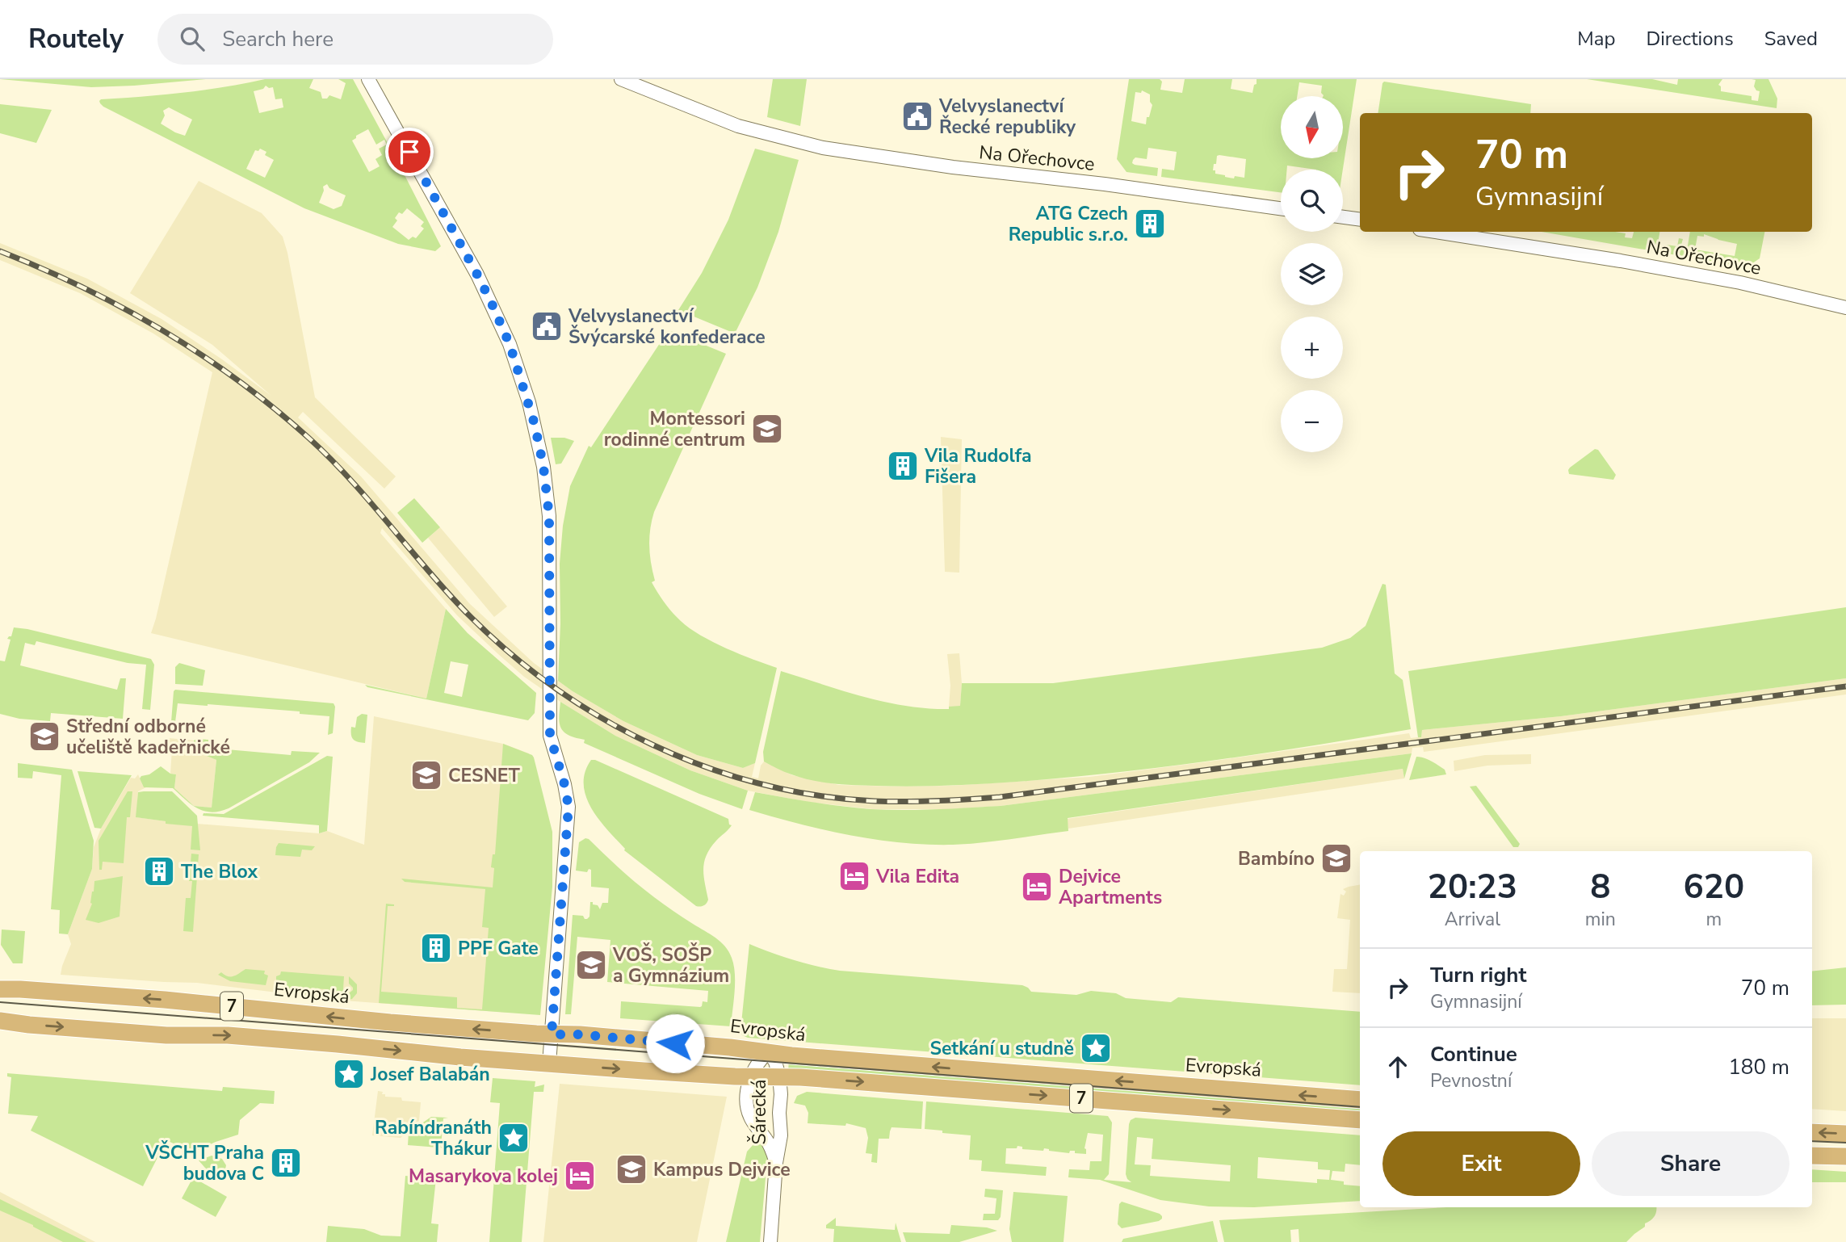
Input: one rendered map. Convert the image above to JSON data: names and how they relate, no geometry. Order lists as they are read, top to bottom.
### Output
{
  "streets": {
    "main road": ["Evropská", "7"],
    "street": ["Na Ořechovce", "Šárecká"]
  },
  "crossings": [
    ["Evropská", "Šárecká"],
    ["7", "Šárecká"]
  ],
  "places": {
    "public building": ["Velvyslanectví Řecké republiky", "Velvyslanectví Švýcarské konfederace"],
    "building": [
      "ATG Czech Republic s.r.o.",
      "Vila Rudolfa Fišera",
      "The Blox",
      "PPF Gate",
      "VŠCHT Praha budova C"
    ],
    "school or university": [
      "Montessori rodinné centrum",
      "Střední odborné učeliště kadeřnické",
      "CESNET",
      "Bambíno",
      "VOŠ, SOŠP a Gymnázium",
      "Kampus Dejvice"
    ],
    "hotel": ["Vila Edita", "Dejvice Apartments", "Masarykova kolej"],
    "place": ["Setkání u studně", "Josef Balabán", "Rabíndranáth Thákur"]
  },
  "north": "bottom",
  "page": {
    "header": "Routely",
    "search": "Search here",
    "nav": ["Map", "Directions", "Saved"],
    "map_buttons": ["+", "−"],
    "turn": ["70 m", "Gymnasijní"],
    "eta": [
      "20:23",
      "Arrival",
      "8",
      "min",
      "620",
      "m"
    ],
    "list": [
      {
        "name": "Turn right",
        "note": "Gymnasijní",
        "value": "70 m"
      },
      {
        "name": "Continue",
        "note": "Pevnostní",
        "value": "180 m"
      }
    ],
    "buttons": ["Exit", "Share"]
  }
}
